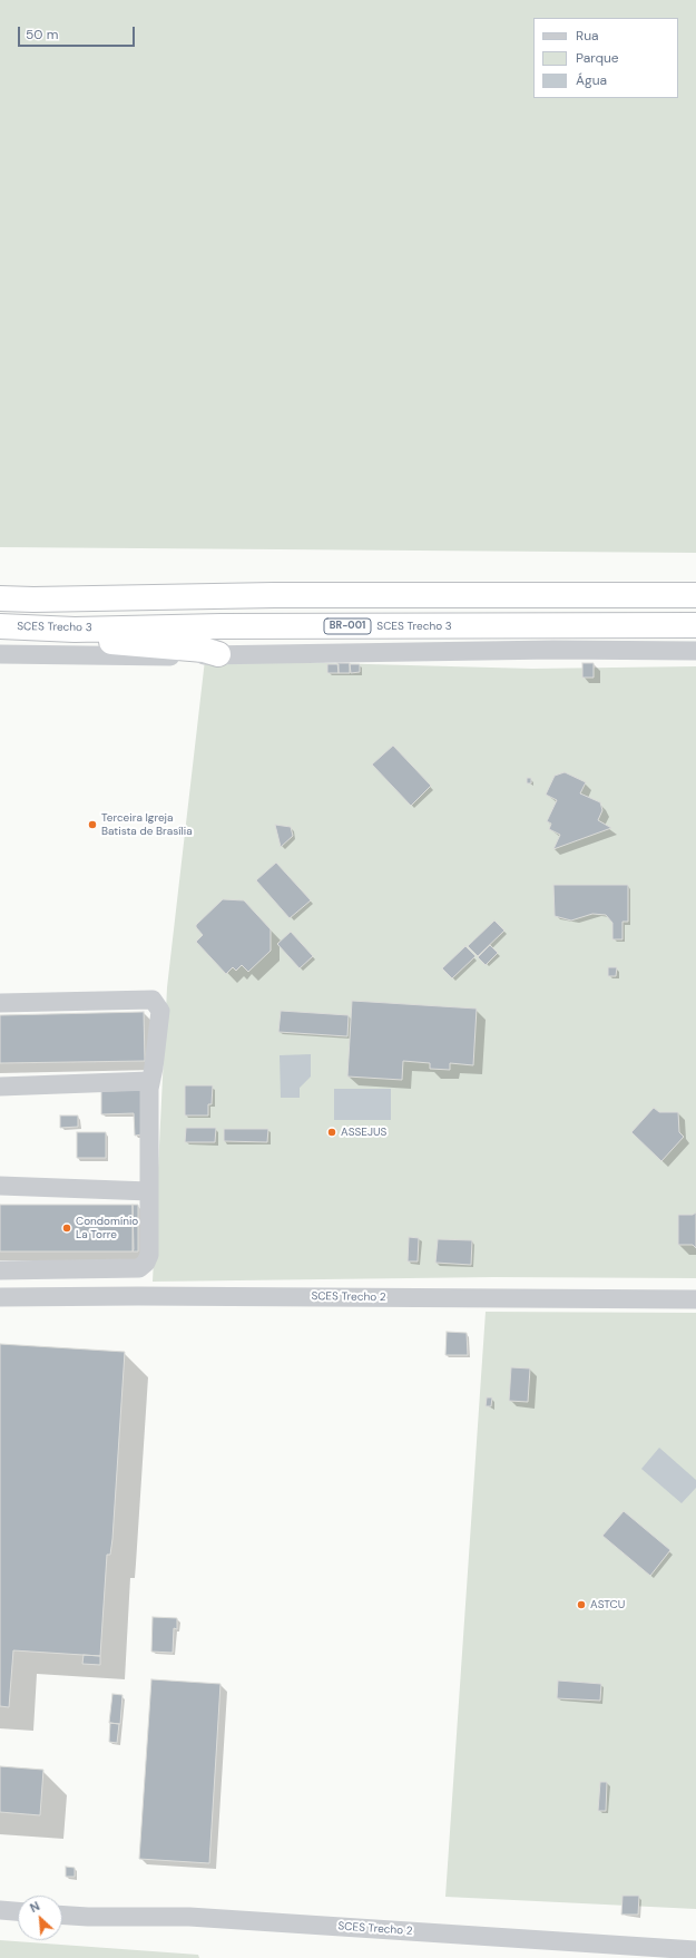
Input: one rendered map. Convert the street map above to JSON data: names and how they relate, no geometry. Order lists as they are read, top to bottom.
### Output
{
  "streets": {
    "highway": ["BR-001", "SCES Trecho 3"],
    "street": ["SCES Trecho 2"]
  },
  "places": [
    "Terceira Igreja Batista de Brasília",
    "ASSEJUS",
    "Condomínio La Torre",
    "ASTCU"
  ],
  "legend": ["Rua", "Parque", "Água"],
  "scale_bar": "50 m",
  "north": "top left"
}
